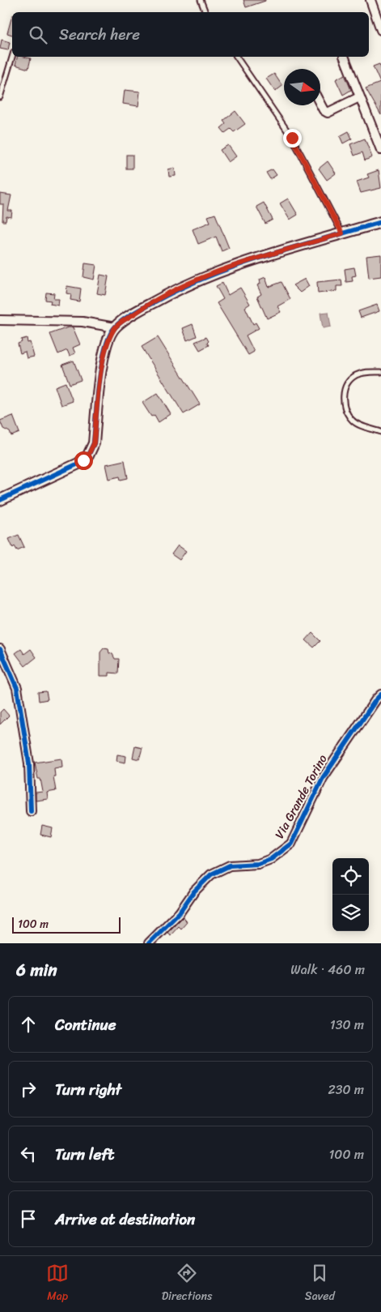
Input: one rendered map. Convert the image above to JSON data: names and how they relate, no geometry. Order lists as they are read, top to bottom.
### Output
{
  "streets": {
    "street": ["Via Grande Torino"]
  },
  "scale_bar": "100 m",
  "north": "right",
  "page": {
    "search": "Search here",
    "scale": "100 m",
    "heading": ["6 min", "Walk · 460 m"],
    "list": [
      ["Continue", "130 m"],
      ["Turn right", "230 m"],
      ["Turn left", "100 m"],
      "Arrive at destination"
    ],
    "nav": ["Map", "Directions", "Saved"]
  }
}
